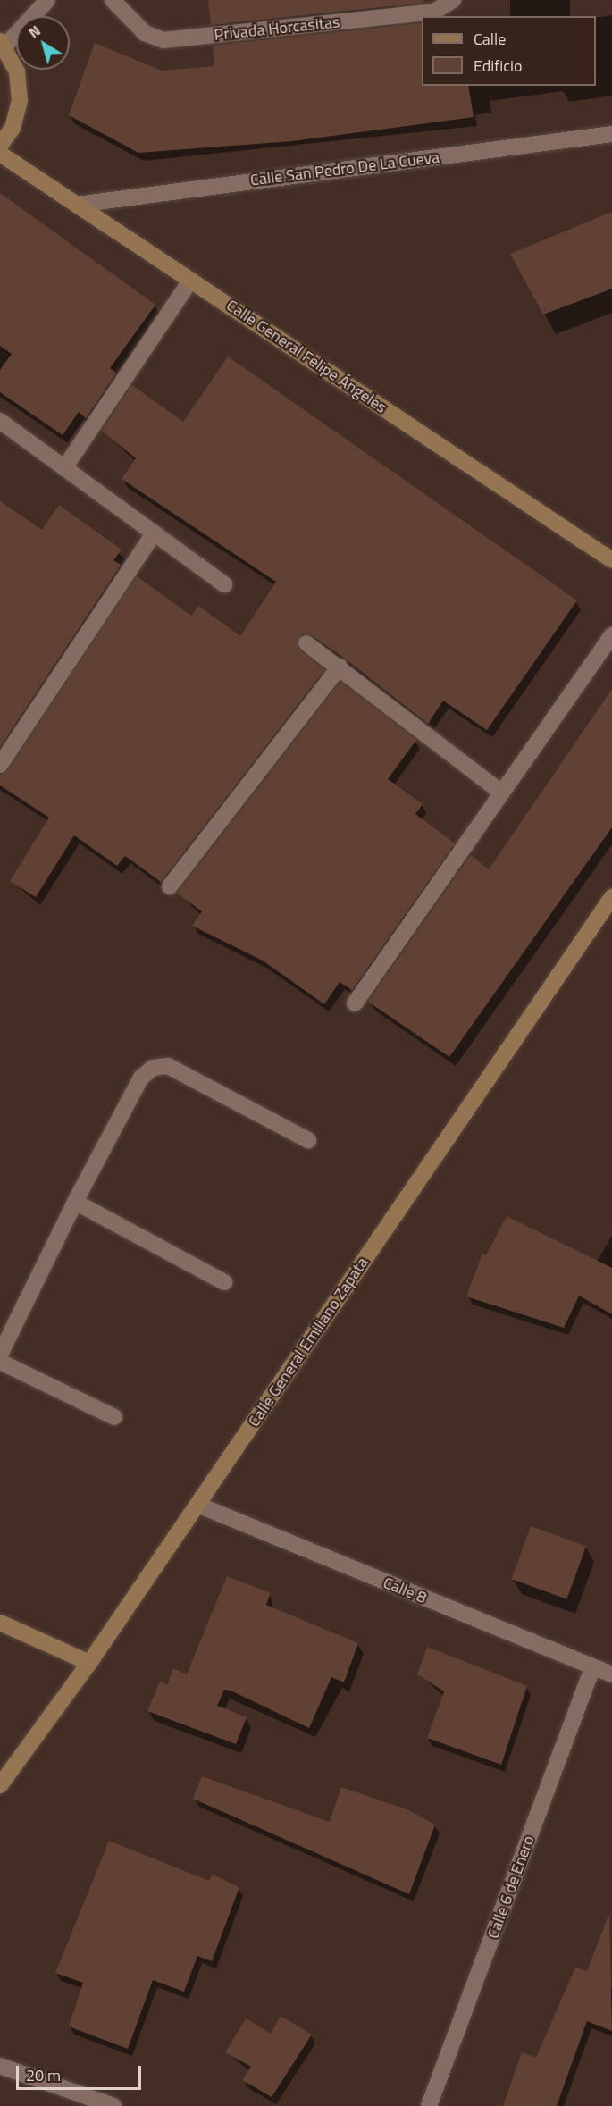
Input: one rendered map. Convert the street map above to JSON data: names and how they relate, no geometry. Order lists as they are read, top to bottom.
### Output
{
  "streets": {
    "street": [
      "Privada Horcasitas",
      "Calle San Pedro De La Cueva",
      "Calle General Felipe Ángeles",
      "Calle General Emiliano Zapata",
      "Calle 8",
      "Calle 6 de Enero"
    ]
  },
  "crossings": [
    ["Calle San Pedro De La Cueva", "Calle General Felipe Ángeles"],
    ["Calle General Emiliano Zapata", "Calle 8"],
    ["Calle 8", "Calle 6 de Enero"]
  ],
  "legend": ["Calle", "Edificio"],
  "scale_bar": "20 m",
  "north": "top left"
}
